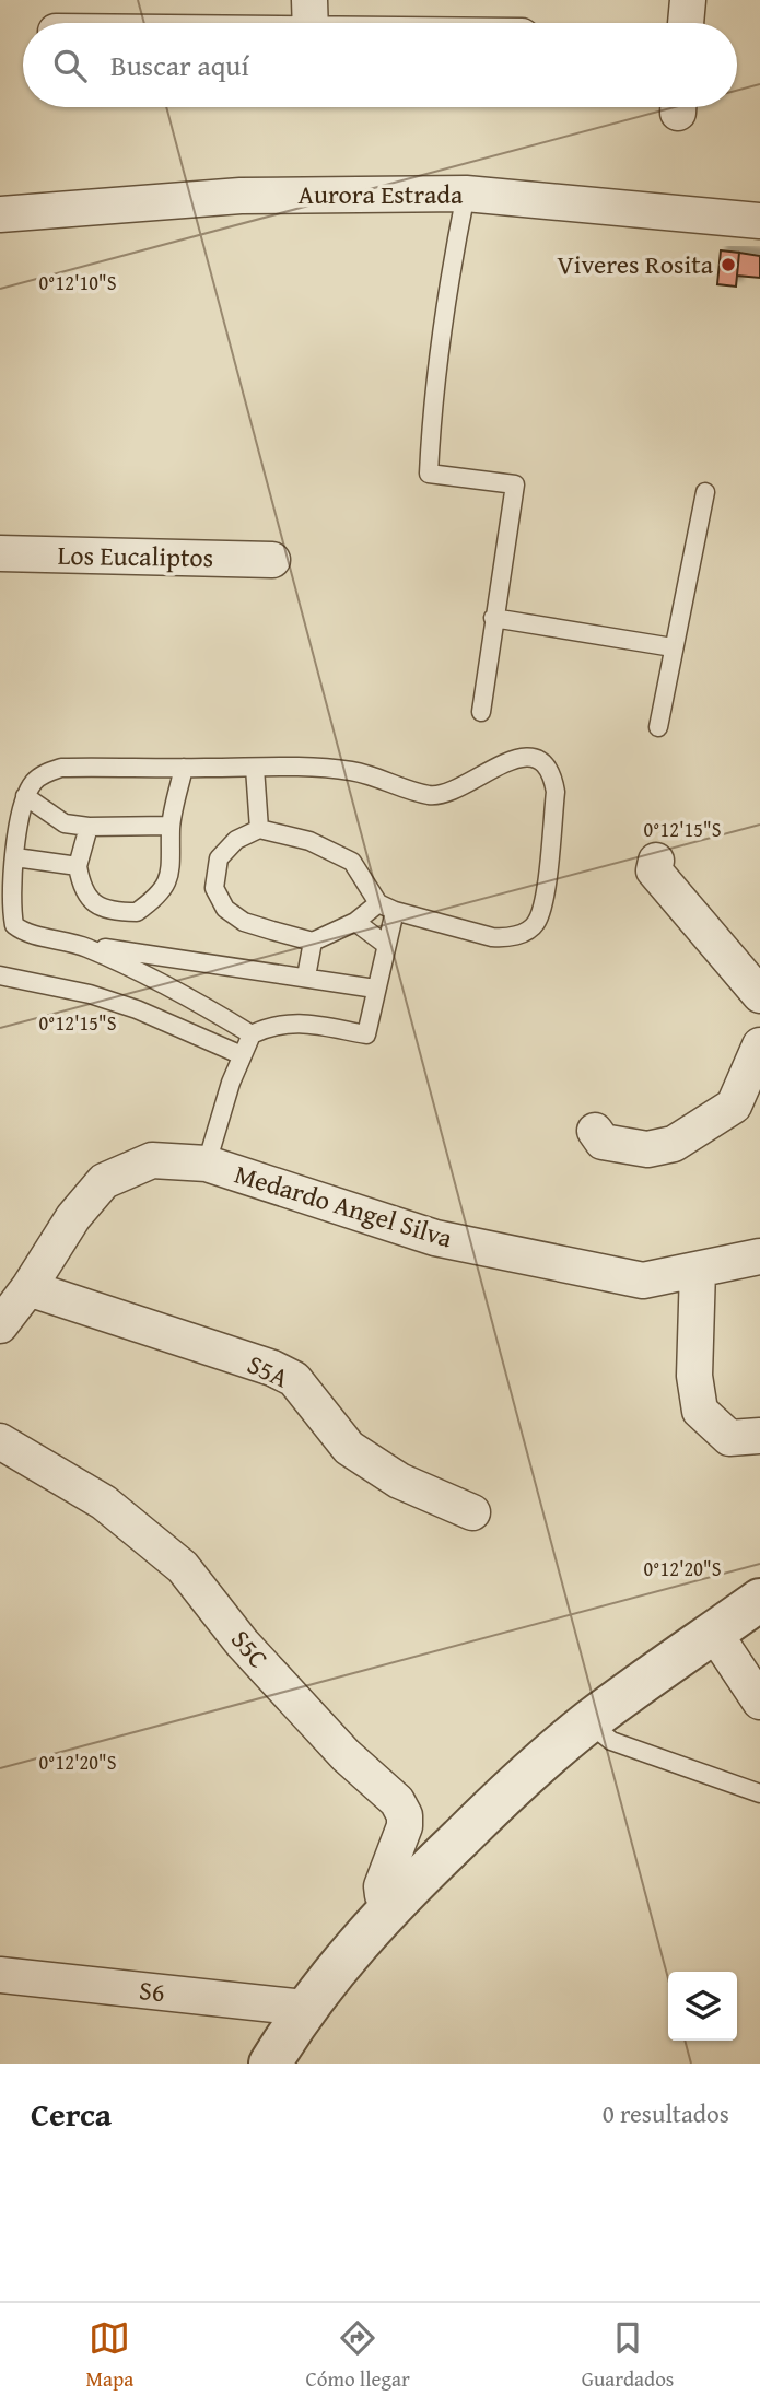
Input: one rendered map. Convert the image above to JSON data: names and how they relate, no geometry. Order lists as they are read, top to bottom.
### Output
{
  "streets": {
    "street": [
      "Aurora Estrada",
      "Los Eucaliptos",
      "Medardo Angel Silva",
      "S5A",
      "S5C",
      "S6"
    ]
  },
  "crossings": [
    ["Medardo Angel Silva", "S5A"]
  ],
  "places": ["Viveres Rosita"],
  "page": {
    "search": "Buscar aquí",
    "heading": ["Cerca", "0 resultados"],
    "nav": ["Mapa", "Cómo llegar", "Guardados"]
  },
  "coordinates": ["0°12'10\"S", "0°12'15\"S", "0°12'20\"S"]
}
